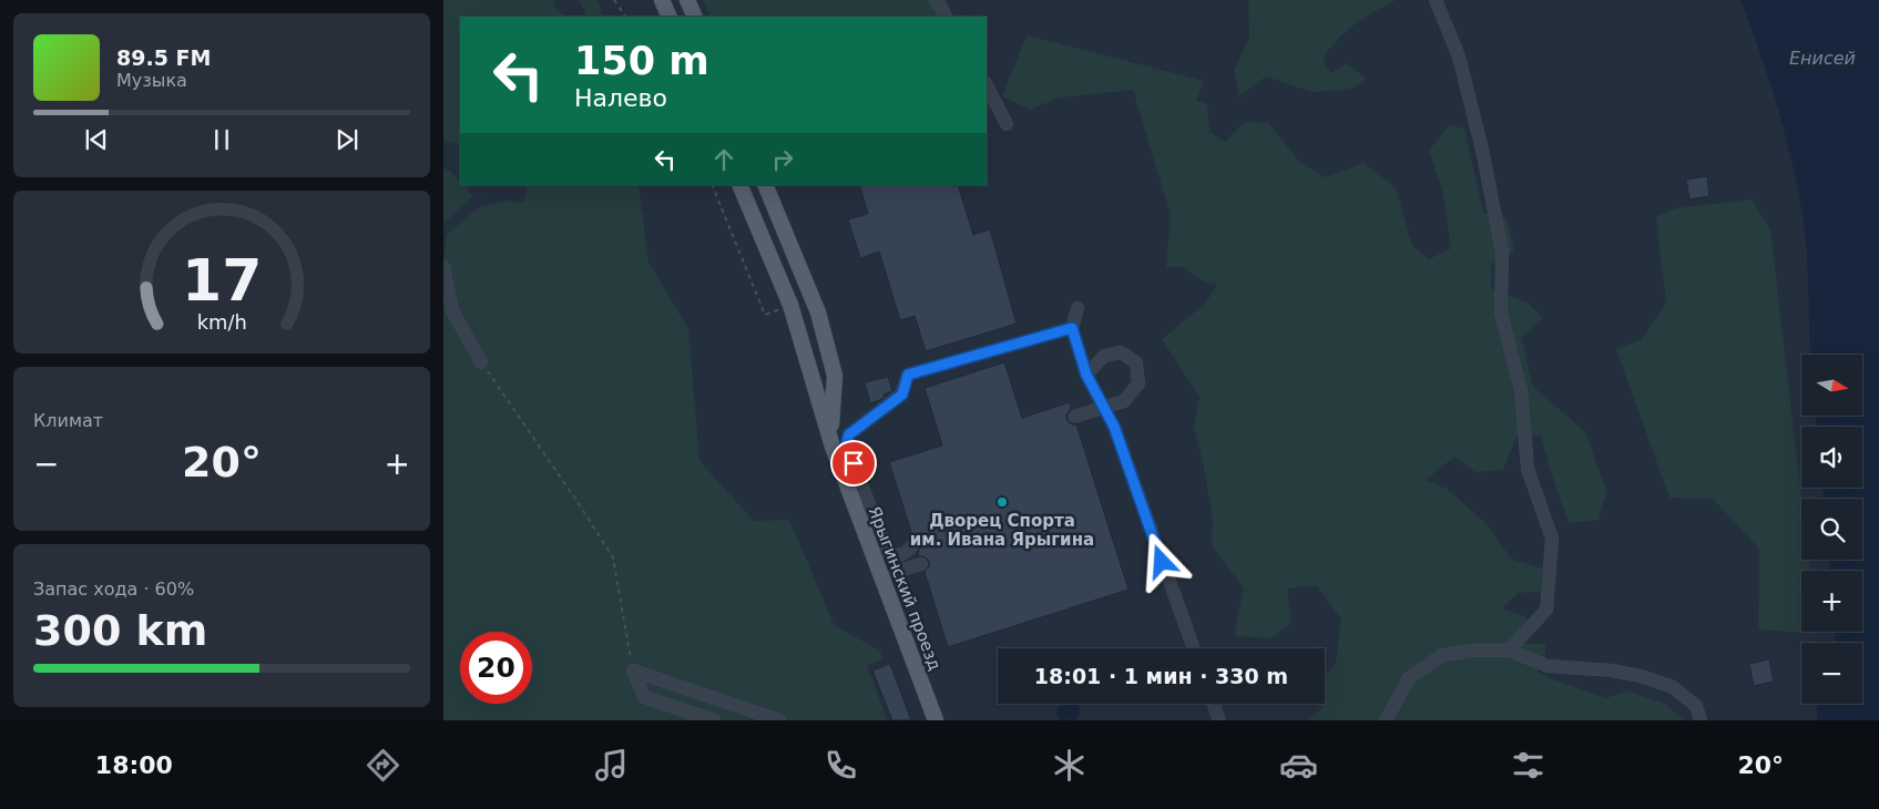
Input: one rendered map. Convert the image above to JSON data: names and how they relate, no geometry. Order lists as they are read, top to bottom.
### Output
{
  "streets": {
    "main road": ["Ярыгинский проезд"]
  },
  "water": ["Енисей"],
  "places": ["Дворец Спорта им. Ивана Ярыгина"],
  "north": "right",
  "page": {
    "turn": ["150 m", "Налево"],
    "song": ["89.5 FM", "Музыка"],
    "map_buttons": ["+", "−"],
    "tile": [
      "Климат",
      ["Запас хода · 60%", "300 km"]
    ],
    "heat": ["−", "20°", "+"],
    "limit": "20",
    "trip": "18:01 · 1 мин · 330 m",
    "tabs": ["18:00", "20°"],
    "gauge": ["17", "km/h"]
  }
}
